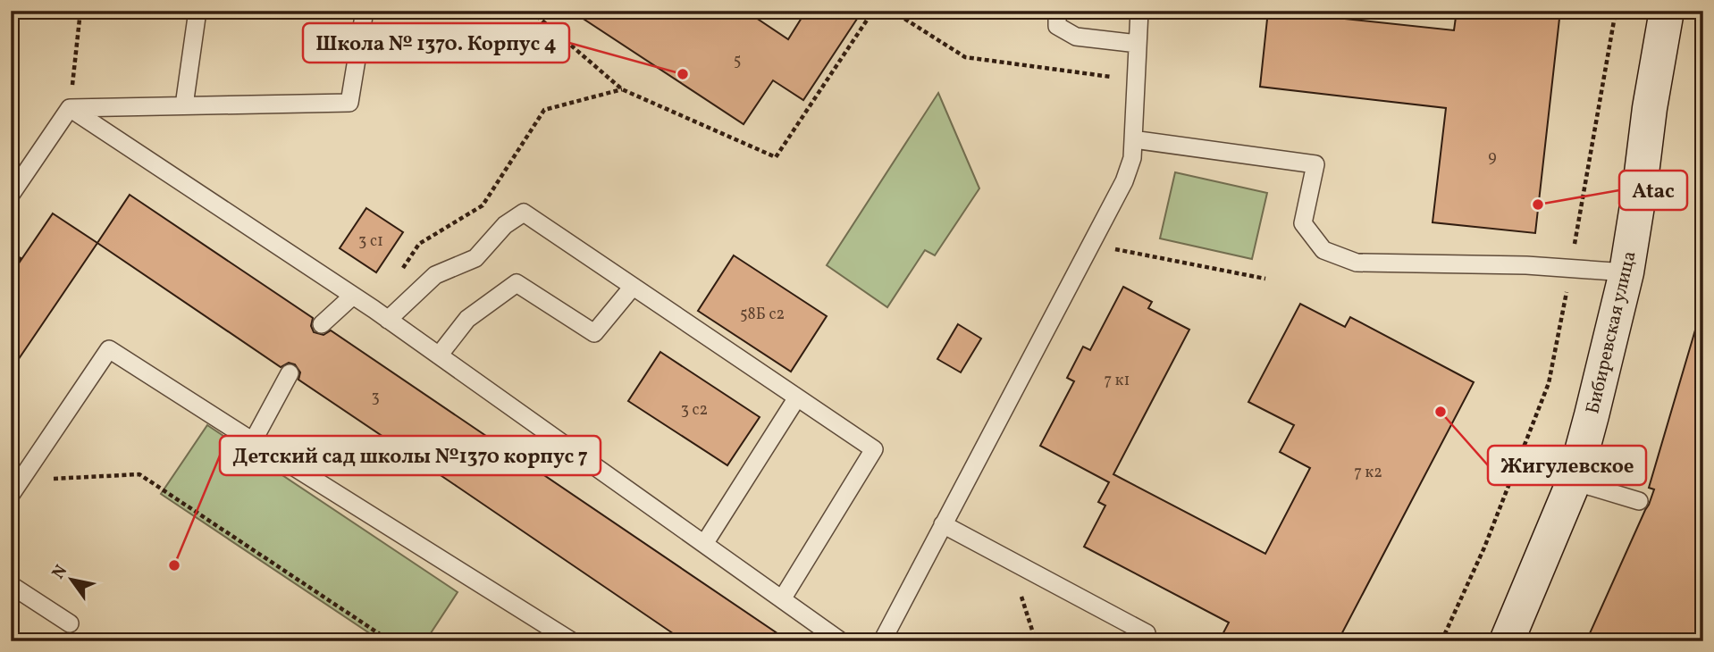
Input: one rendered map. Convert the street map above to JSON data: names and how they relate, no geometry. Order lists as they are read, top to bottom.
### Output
{
  "streets": {
    "main road": ["Бибиревская улица"]
  },
  "places": [
    "Школа № 1370. Корпус 4",
    "Atac",
    "Жигулевское",
    "Детский сад школы №1370 корпус 7"
  ],
  "house_numbers": [
    "5",
    "9",
    "3 с1",
    "58Б с2",
    "7 к1",
    "3",
    "3 с2",
    "7 к2"
  ],
  "north": "top left"
}
